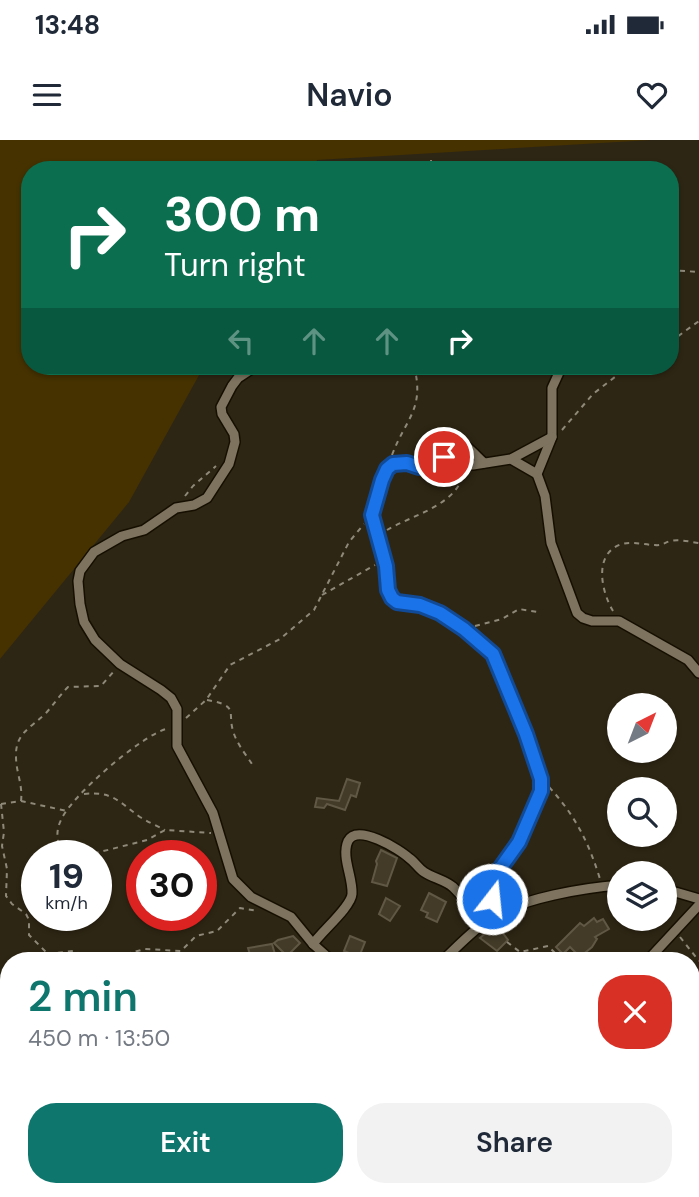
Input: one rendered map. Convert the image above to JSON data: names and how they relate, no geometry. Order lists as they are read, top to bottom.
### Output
{
  "north": "top right",
  "page": {
    "status": "13:48",
    "header": "Navio",
    "turn": ["300 m", "Turn right"],
    "speed": "19 km/h",
    "limit": "30",
    "heading": ["2 min", "450 m · 13:50"],
    "buttons": ["Exit", "Share"]
  }
}
